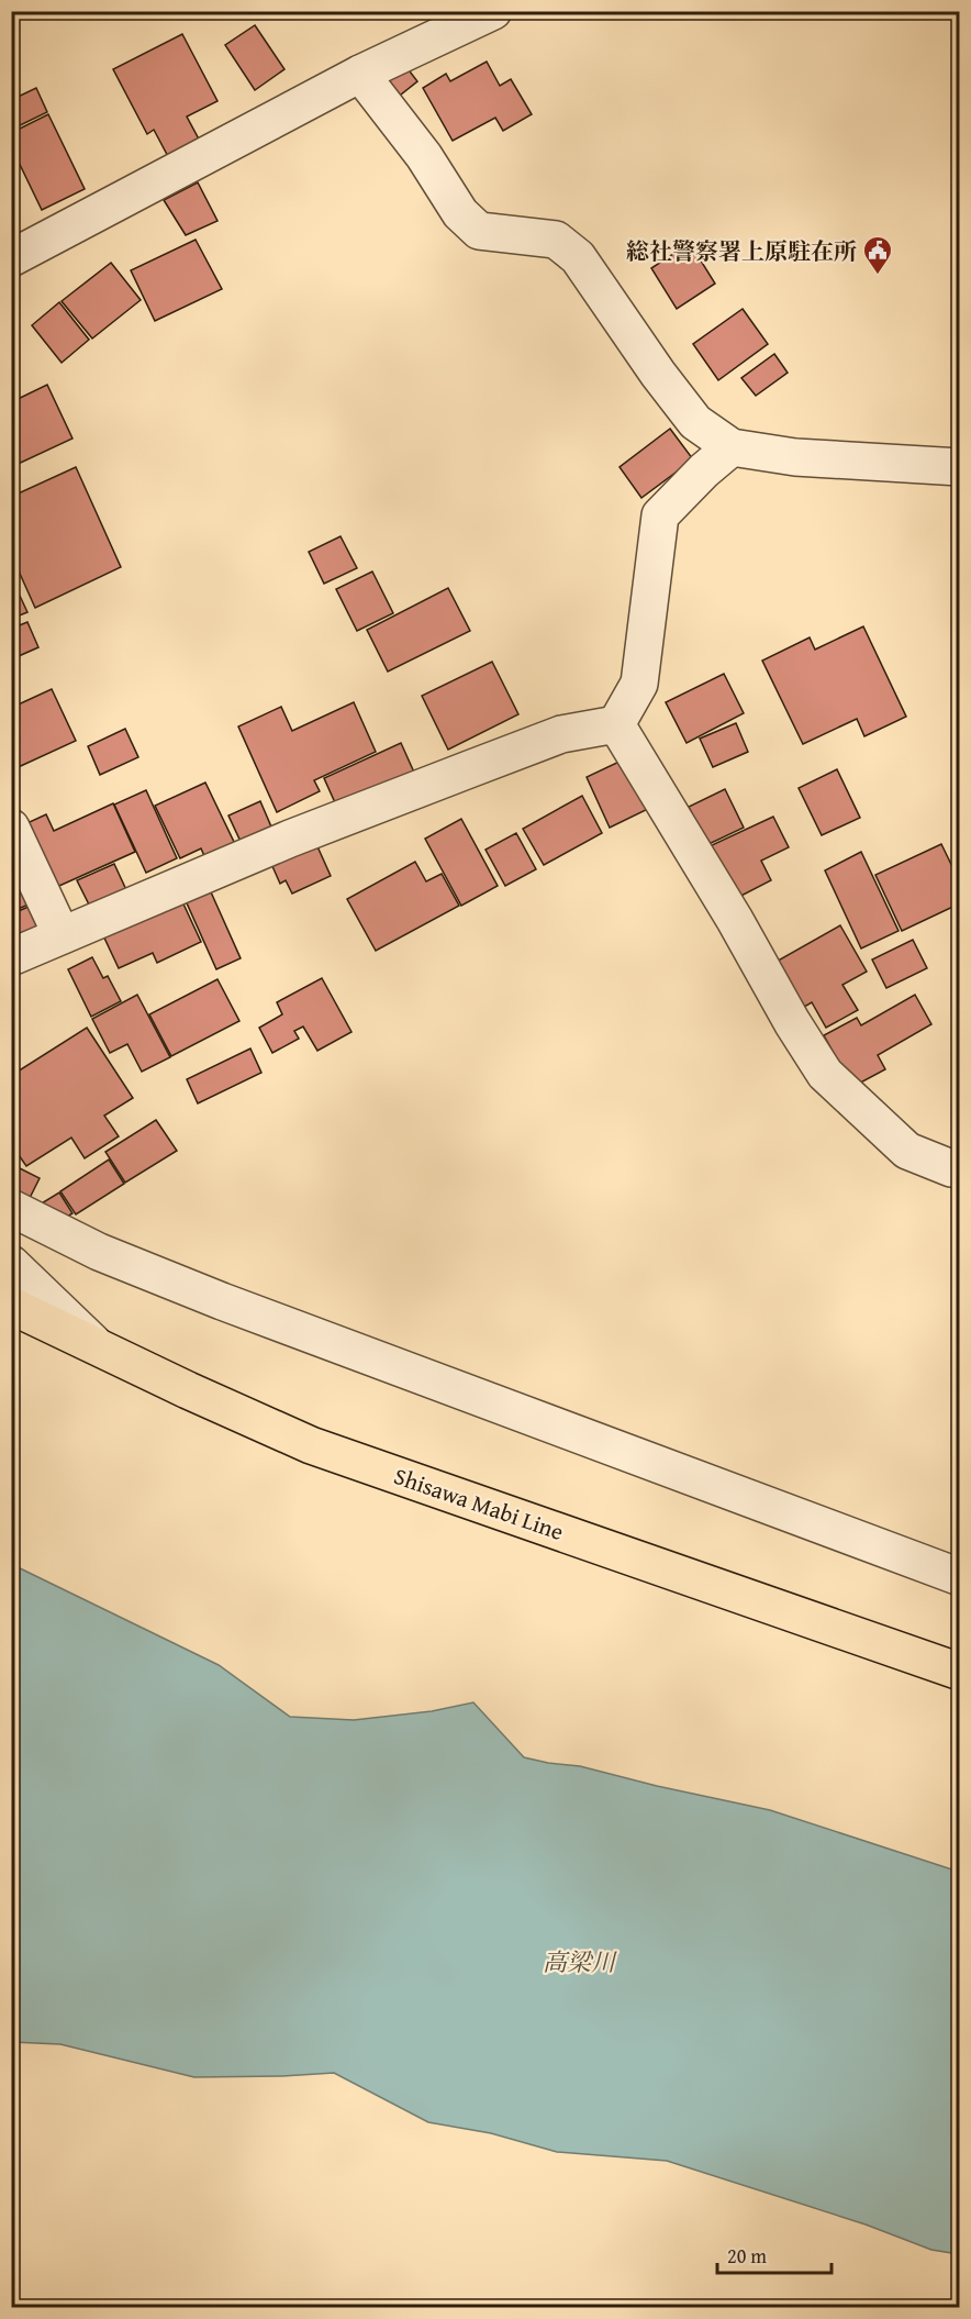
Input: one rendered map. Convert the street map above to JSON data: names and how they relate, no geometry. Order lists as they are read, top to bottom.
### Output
{
  "streets": {
    "main road": ["Shisawa Mabi Line"]
  },
  "water": ["高梁川"],
  "places": {
    "public building": ["総社警察署上原駐在所"]
  },
  "scale_bar": "20 m"
}
